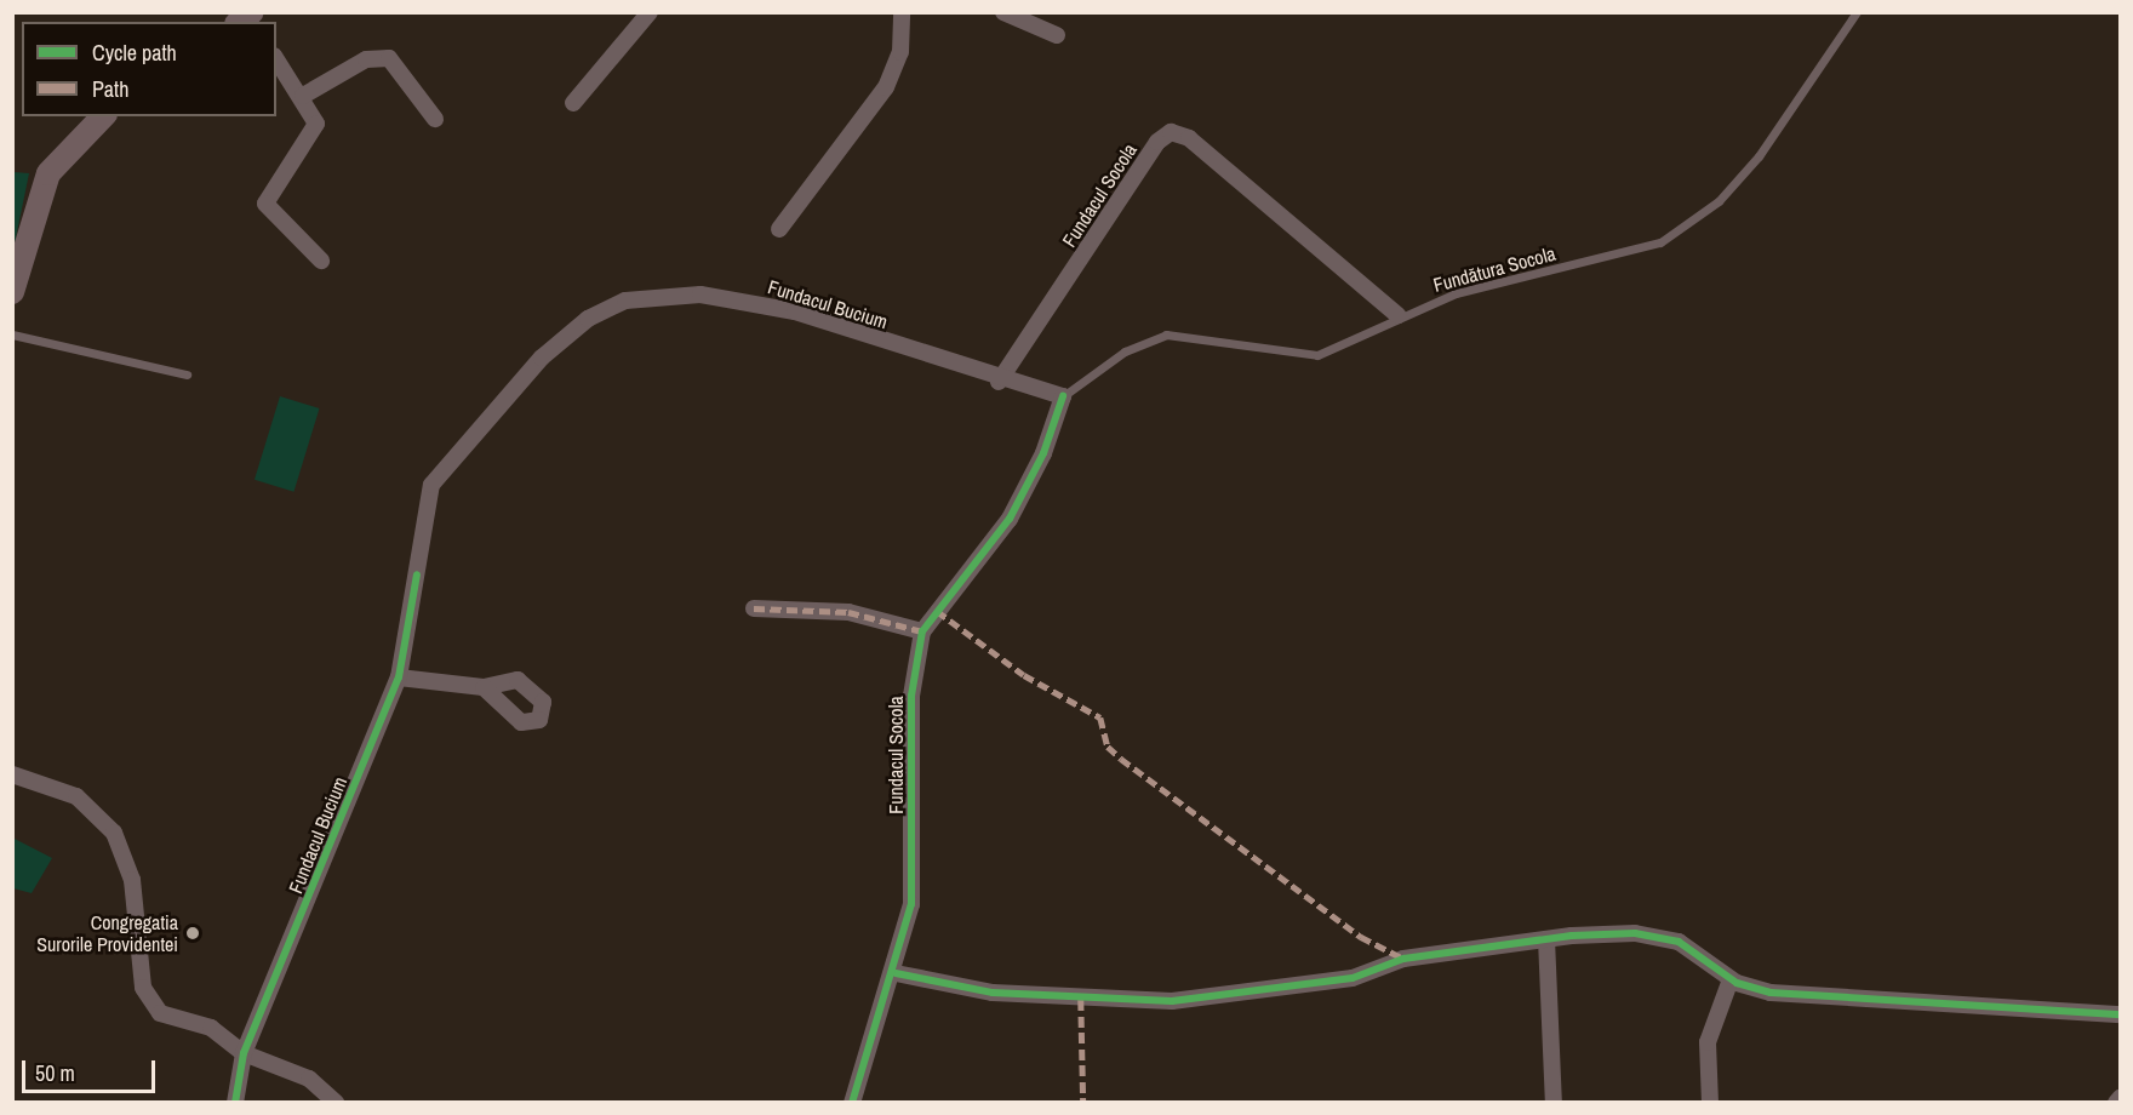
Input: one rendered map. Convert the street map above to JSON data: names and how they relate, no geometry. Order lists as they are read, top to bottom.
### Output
{
  "streets": {
    "street": ["Fundacul Socola", "Fundacul Bucium"],
    "lane": ["Fundătura Socola"]
  },
  "crossings": [
    ["Fundacul Socola", "Fundătura Socola"],
    ["Fundacul Socola", "Fundacul Bucium"],
    ["Fundătura Socola", "Fundacul Bucium"]
  ],
  "places": ["Congregatia Surorile Providentei"],
  "legend": ["Cycle path", "Path"],
  "scale_bar": "50 m"
}
